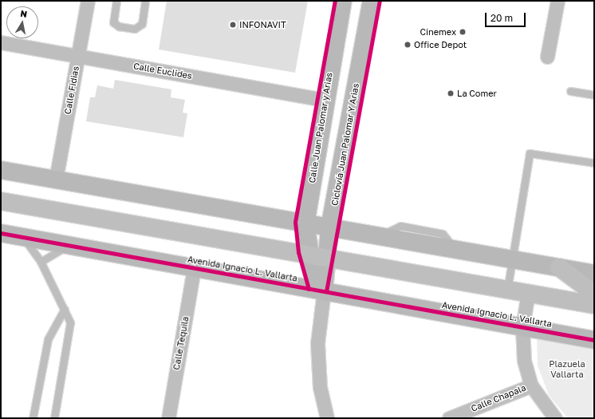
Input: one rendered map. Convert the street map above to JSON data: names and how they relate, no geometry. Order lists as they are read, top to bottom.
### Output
{
  "streets": {
    "street": [
      "Calle Euclides",
      "Calle Fidias",
      "Calle Juan Palomar y Arias",
      "Avenida Ignacio L. Vallarta",
      "Calle Tequila",
      "Calle Chapala"
    ],
    "cycle path": ["Ciclovía Juan Palomar Y Arias"]
  },
  "crossings": [
    ["Calle Euclides", "Calle Fidias"],
    ["Calle Euclides", "Calle Juan Palomar y Arias"],
    ["Calle Juan Palomar y Arias", "Avenida Ignacio L. Vallarta"],
    ["Avenida Ignacio L. Vallarta", "Calle Tequila"]
  ],
  "parks": ["Plazuela Vallarta"],
  "places": [
    "INFONAVIT",
    "Cinemex",
    "Office Depot",
    "La Comer"
  ],
  "scale_bar": "20 m",
  "north": "top"
}
